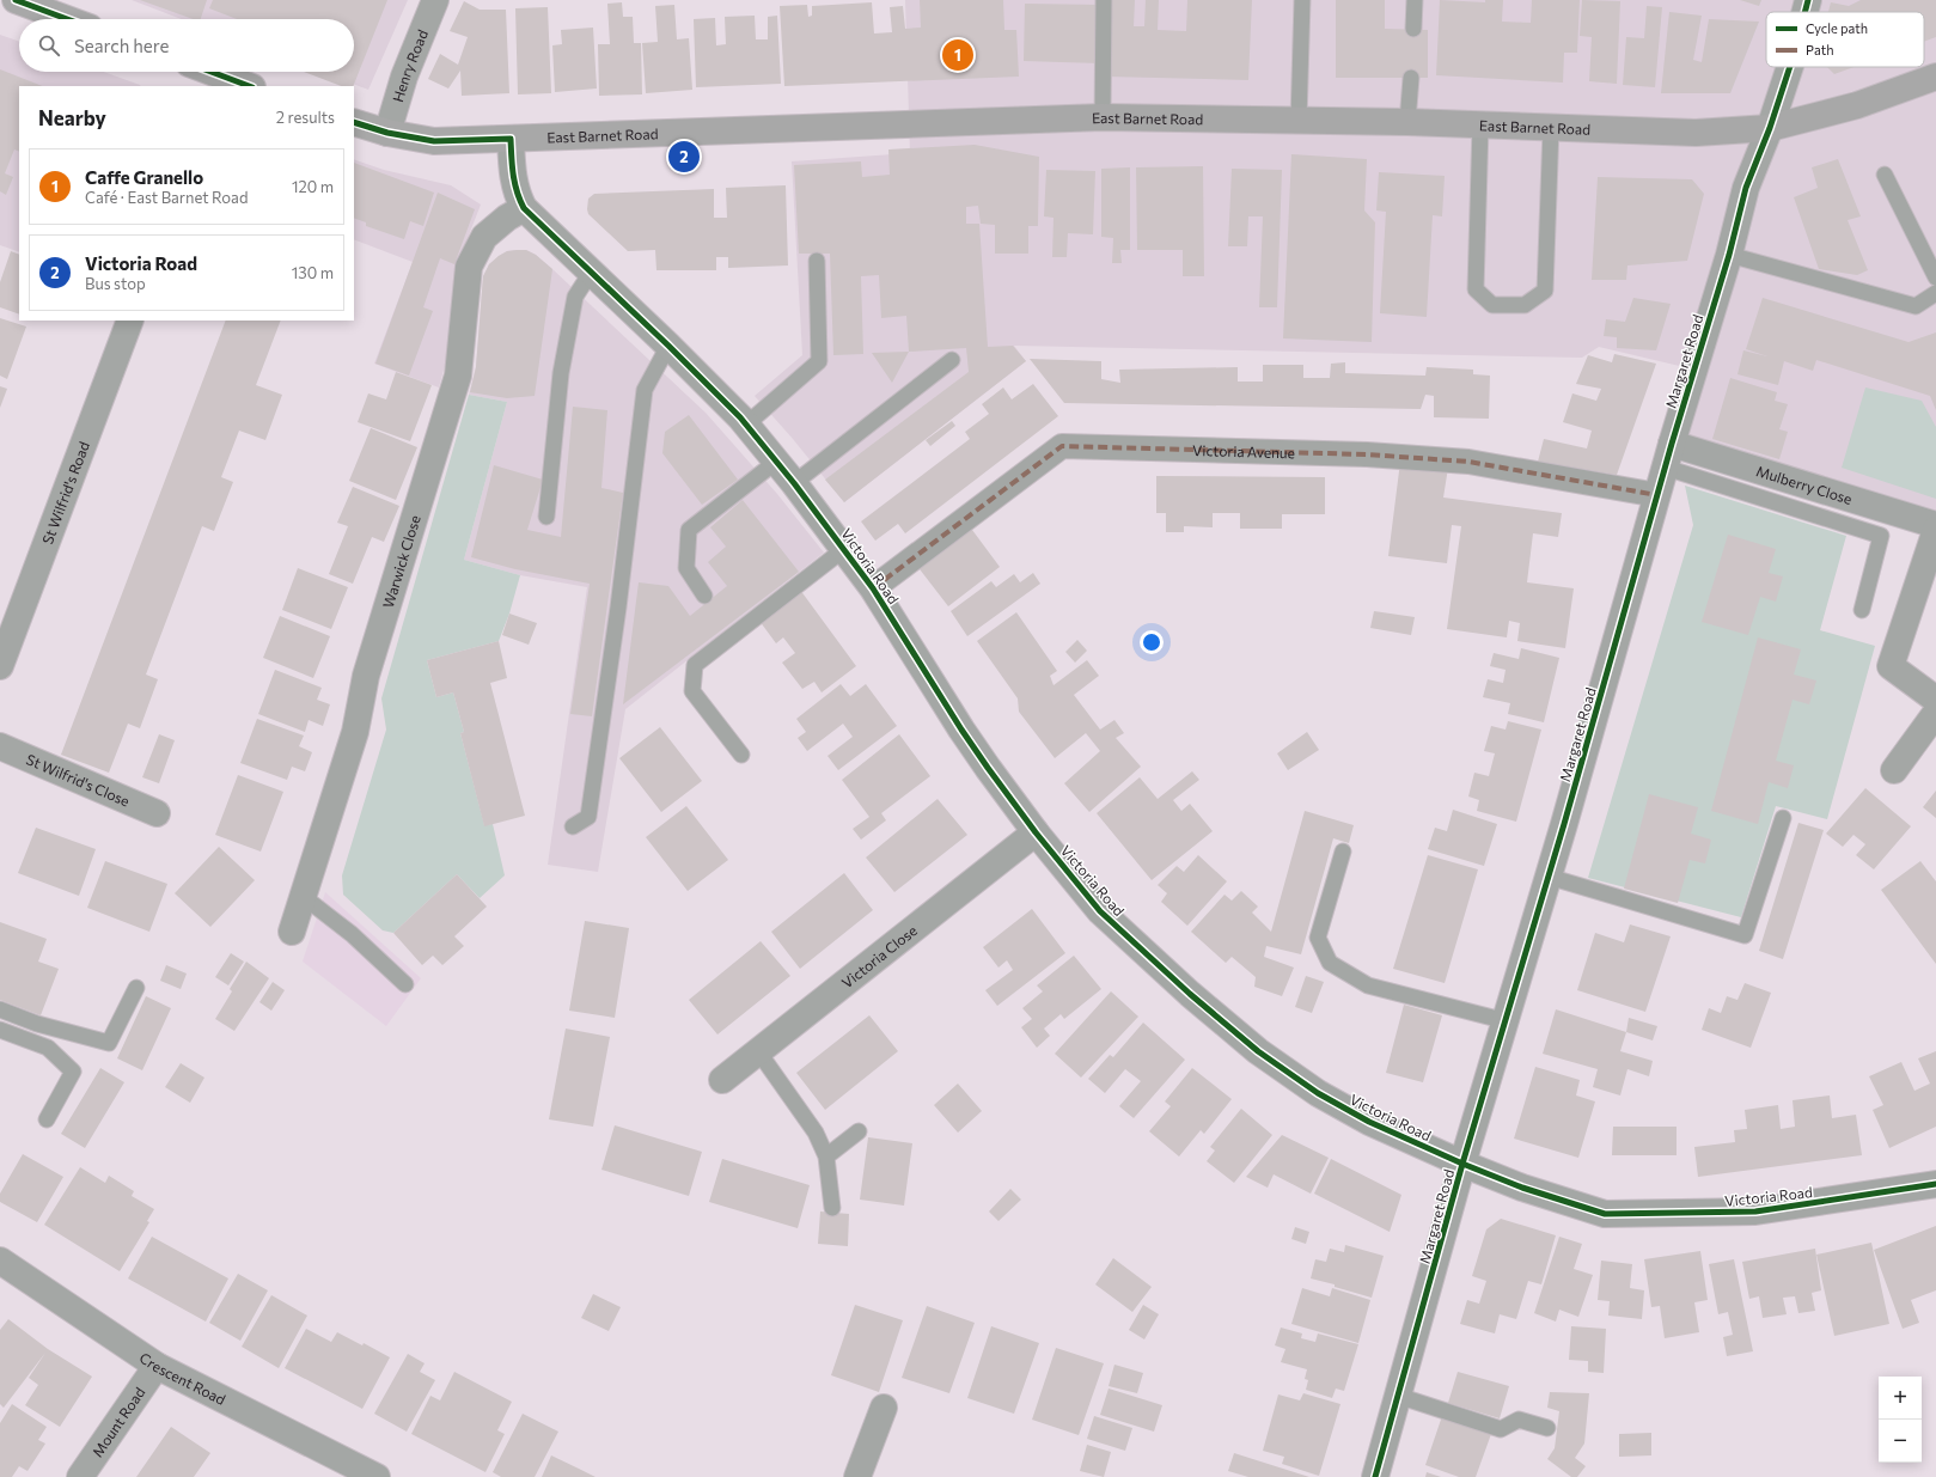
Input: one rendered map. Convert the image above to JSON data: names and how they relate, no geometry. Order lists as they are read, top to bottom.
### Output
{
  "streets": {
    "main road": ["East Barnet Road"],
    "street": [
      "Henry Road",
      "Margaret Road",
      "Victoria Avenue",
      "Mulberry Close",
      "St Wilfrid's Road",
      "Warwick Close",
      "Victoria Road",
      "St Wilfrid's Close",
      "Victoria Close",
      "Crescent Road",
      "Mount Road"
    ]
  },
  "crossings": [
    ["Henry Road", "East Barnet Road"],
    ["East Barnet Road", "Margaret Road"],
    ["East Barnet Road", "Victoria Road"],
    ["Margaret Road", "Victoria Avenue"],
    ["Margaret Road", "Mulberry Close"],
    ["Margaret Road", "Victoria Road"],
    ["Victoria Avenue", "Victoria Road"],
    ["Warwick Close", "Victoria Road"],
    ["Victoria Road", "Victoria Close"],
    ["Crescent Road", "Mount Road"]
  ],
  "legend": ["Cycle path", "Path"],
  "page": {
    "search": "Search here",
    "pins": ["1", "2"],
    "heading": ["Nearby", "2 results"],
    "list": [
      {
        "mark": "1",
        "name": "Caffe Granello",
        "note": "Café · East Barnet Road",
        "value": "120 m"
      },
      {
        "mark": "2",
        "name": "Victoria Road",
        "note": "Bus stop",
        "value": "130 m"
      }
    ],
    "map_buttons": ["+", "−"]
  }
}
